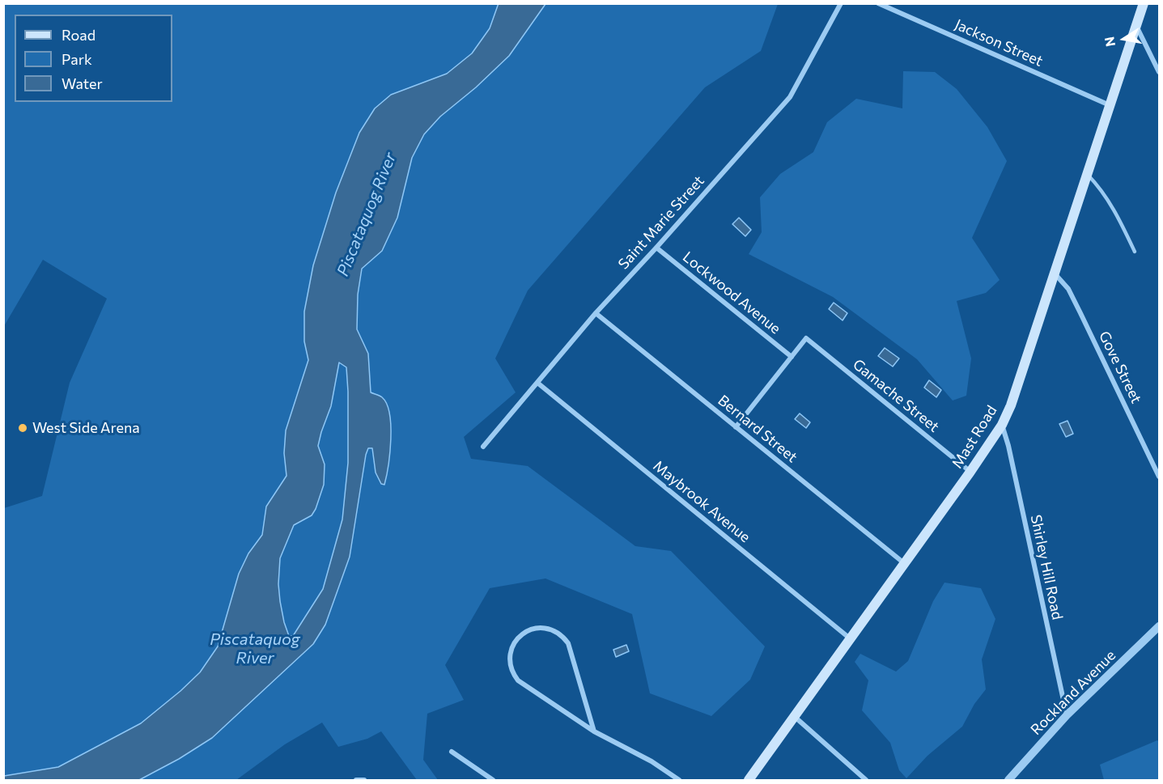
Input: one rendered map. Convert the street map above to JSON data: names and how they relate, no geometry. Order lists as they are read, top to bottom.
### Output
{
  "streets": {
    "main road": ["Mast Road"],
    "street": [
      "Jackson Street",
      "Saint Marie Street",
      "Lockwood Avenue",
      "Gove Street",
      "Gamache Street",
      "Bernard Street",
      "Maybrook Avenue",
      "Shirley Hill Road",
      "Rockland Avenue"
    ]
  },
  "crossings": [
    ["Jackson Street", "Mast Road"],
    ["Saint Marie Street", "Lockwood Avenue"],
    ["Saint Marie Street", "Bernard Street"],
    ["Saint Marie Street", "Maybrook Avenue"],
    ["Lockwood Avenue", "Gamache Street"],
    ["Gove Street", "Mast Road"],
    ["Gamache Street", "Mast Road"],
    ["Bernard Street", "Mast Road"],
    ["Mast Road", "Maybrook Avenue"],
    ["Mast Road", "Shirley Hill Road"],
    ["Shirley Hill Road", "Rockland Avenue"]
  ],
  "water": ["Piscataquog River"],
  "places": ["West Side Arena"],
  "legend": ["Road", "Park", "Water"],
  "north": "left"
}
